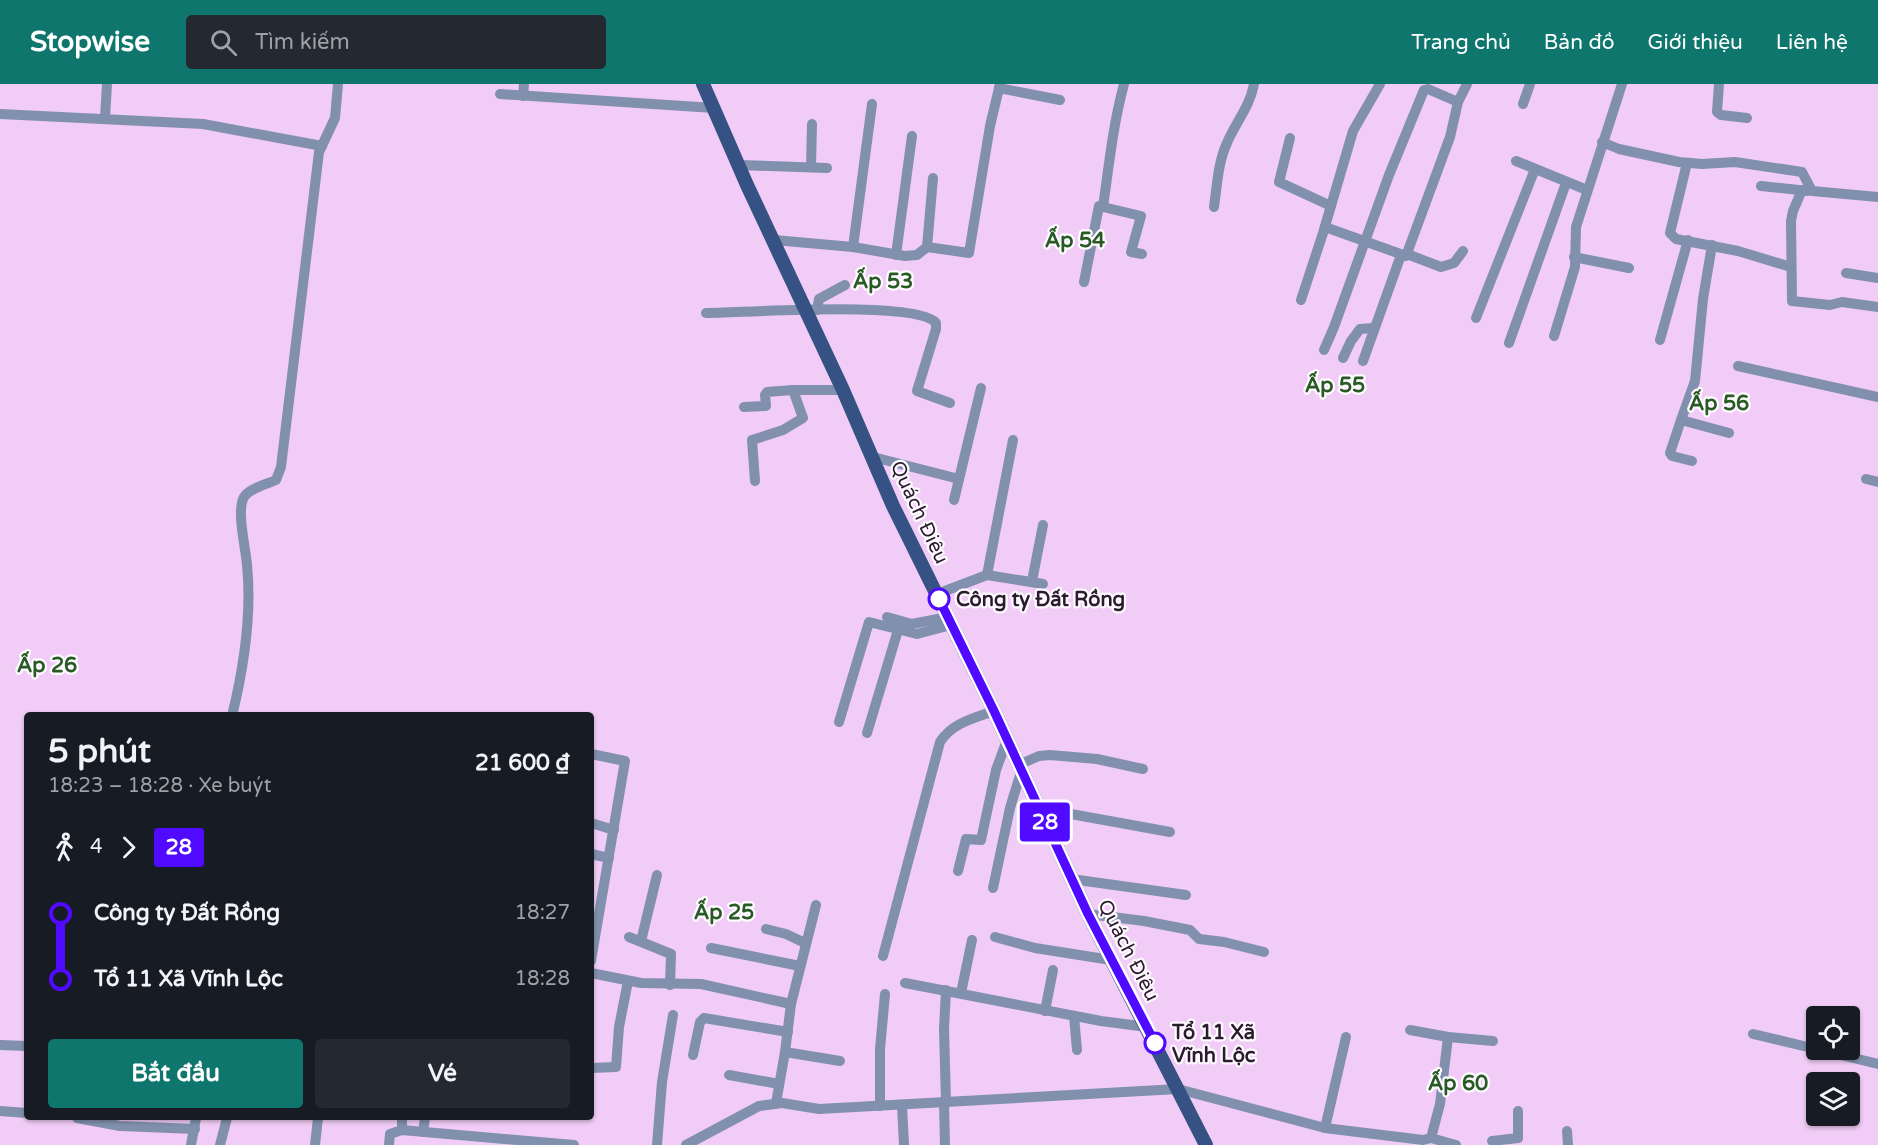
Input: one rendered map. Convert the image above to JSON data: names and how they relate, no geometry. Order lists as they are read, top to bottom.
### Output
{
  "streets": {
    "main road": ["Quách Điêu"]
  },
  "districts": [
    "Ấp 54",
    "Ấp 53",
    "Ấp 55",
    "Ấp 56",
    "Ấp 26",
    "Ấp 25",
    "Ấp 60"
  ],
  "places": ["Công ty Đất Rồng", "Tổ 11 Xã Vĩnh Lộc"],
  "lines": ["bus line 28"],
  "page": {
    "header": "Stopwise",
    "search": "Tìm kiếm",
    "nav": [
      "Trang chủ",
      "Bản đồ",
      "Giới thiệu",
      "Liên hệ"
    ],
    "on_map": "28",
    "heading": ["5 phút", "18:23 – 18:28 · Xe buýt", "21 600 ₫"],
    "legs": ["4", "28"],
    "list": [
      {
        "name": "Công ty Đất Rồng",
        "value": "18:27"
      },
      {
        "name": "Tổ 11 Xã Vĩnh Lộc",
        "value": "18:28"
      }
    ],
    "buttons": ["Bắt đầu", "Vé"]
  }
}
